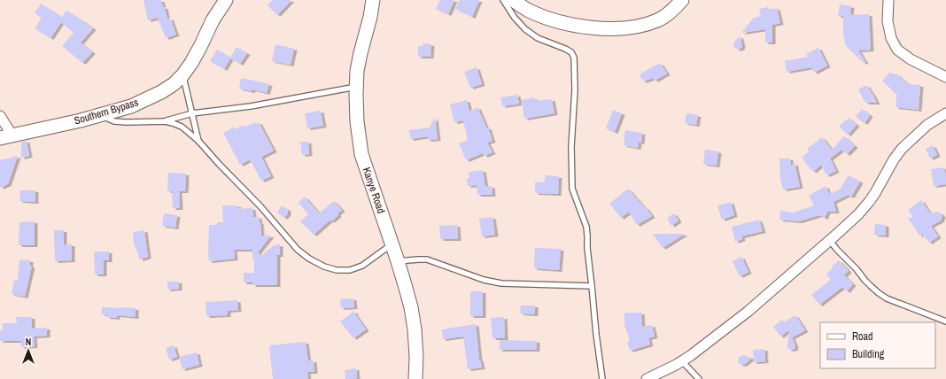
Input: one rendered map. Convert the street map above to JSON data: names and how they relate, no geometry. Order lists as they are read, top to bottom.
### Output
{
  "streets": {
    "street": ["Southern Bypass", "Kanye Road"]
  },
  "legend": ["Road", "Building"],
  "north": "top"
}
